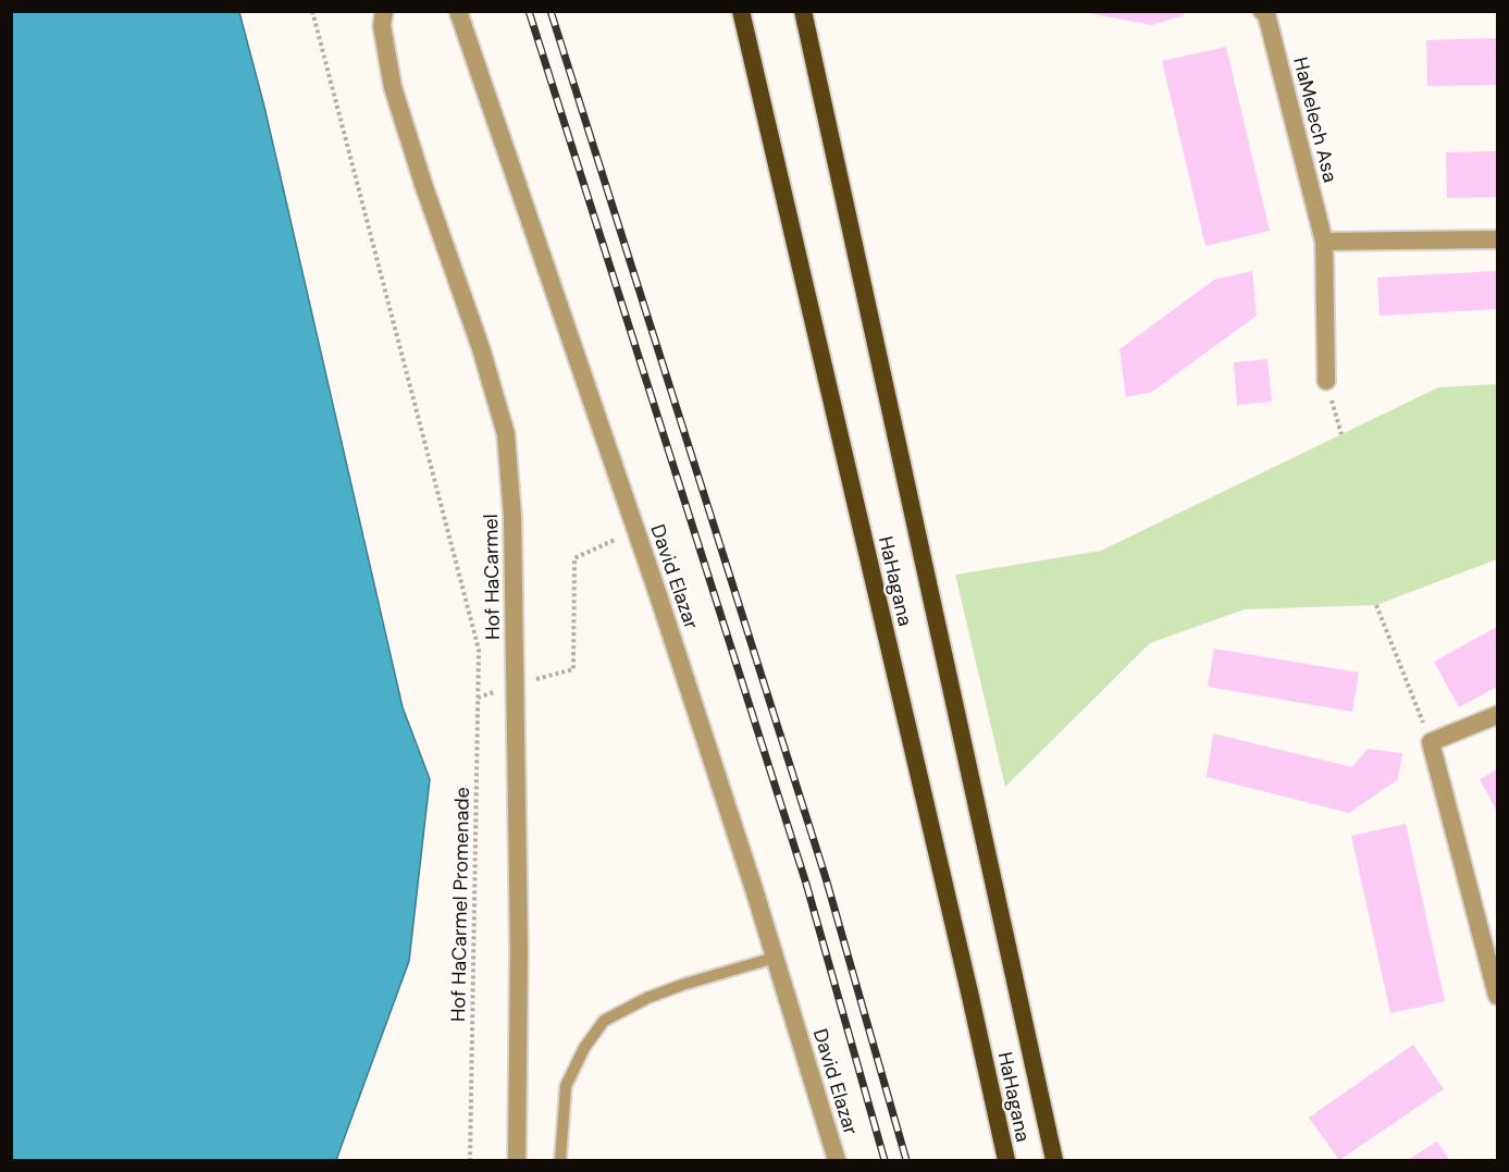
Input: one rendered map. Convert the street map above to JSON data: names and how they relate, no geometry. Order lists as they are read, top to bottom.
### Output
{
  "streets": {
    "highway": ["HaHagana"],
    "street": ["HaMelech Asa", "Hof HaCarmel", "David Elazar"],
    "path": ["Hof HaCarmel Promenade"]
  }
}
